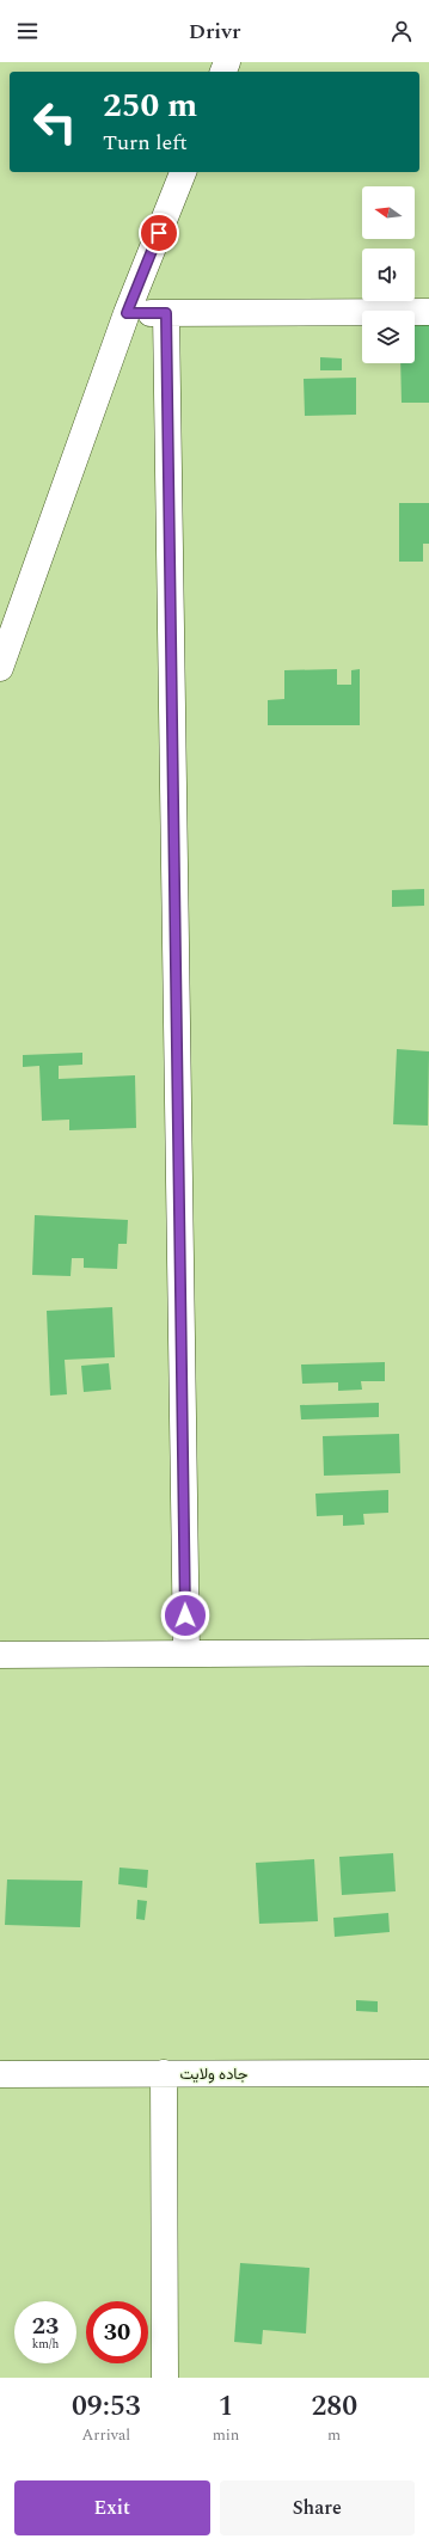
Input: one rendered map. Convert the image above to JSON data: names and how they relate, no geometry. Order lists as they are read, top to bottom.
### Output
{
  "streets": {
    "street": ["جاده ولایت"]
  },
  "north": "left",
  "page": {
    "header": "Drivr",
    "turn": ["250 m", "Turn left"],
    "speed": "23 km/h",
    "limit": "30",
    "eta": [
      "09:53",
      "Arrival",
      "1",
      "min",
      "280",
      "m"
    ],
    "buttons": ["Exit", "Share"]
  }
}
